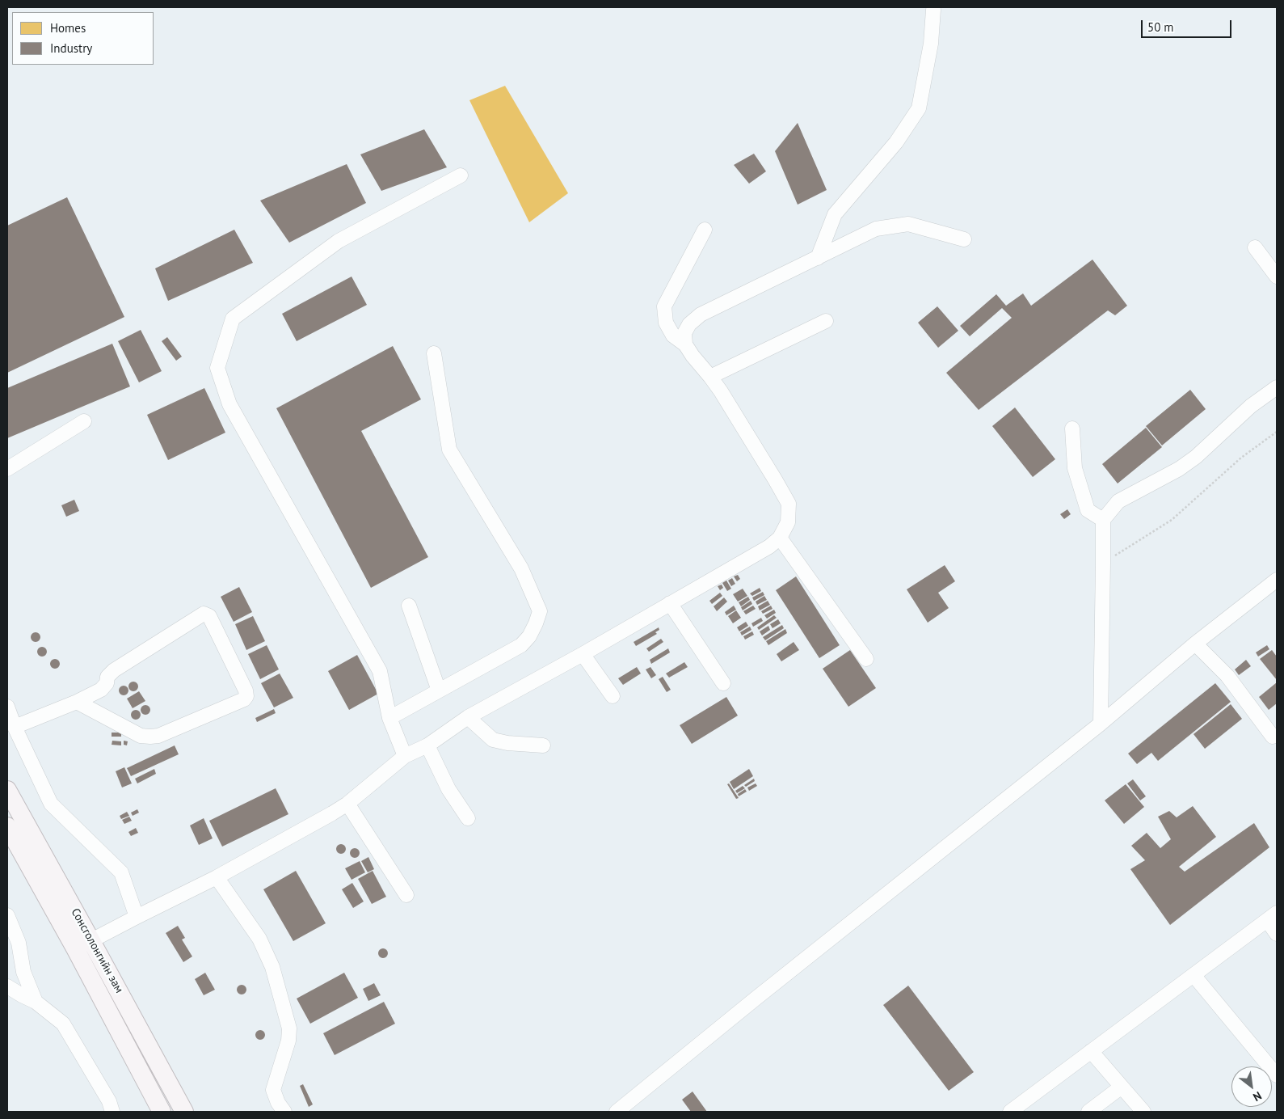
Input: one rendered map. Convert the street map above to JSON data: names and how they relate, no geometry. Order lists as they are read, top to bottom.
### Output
{
  "streets": {
    "main road": ["Сонсголонгийн зам"]
  },
  "legend": ["Homes", "Industry"],
  "scale_bar": "50 m",
  "north": "bottom right"
}
